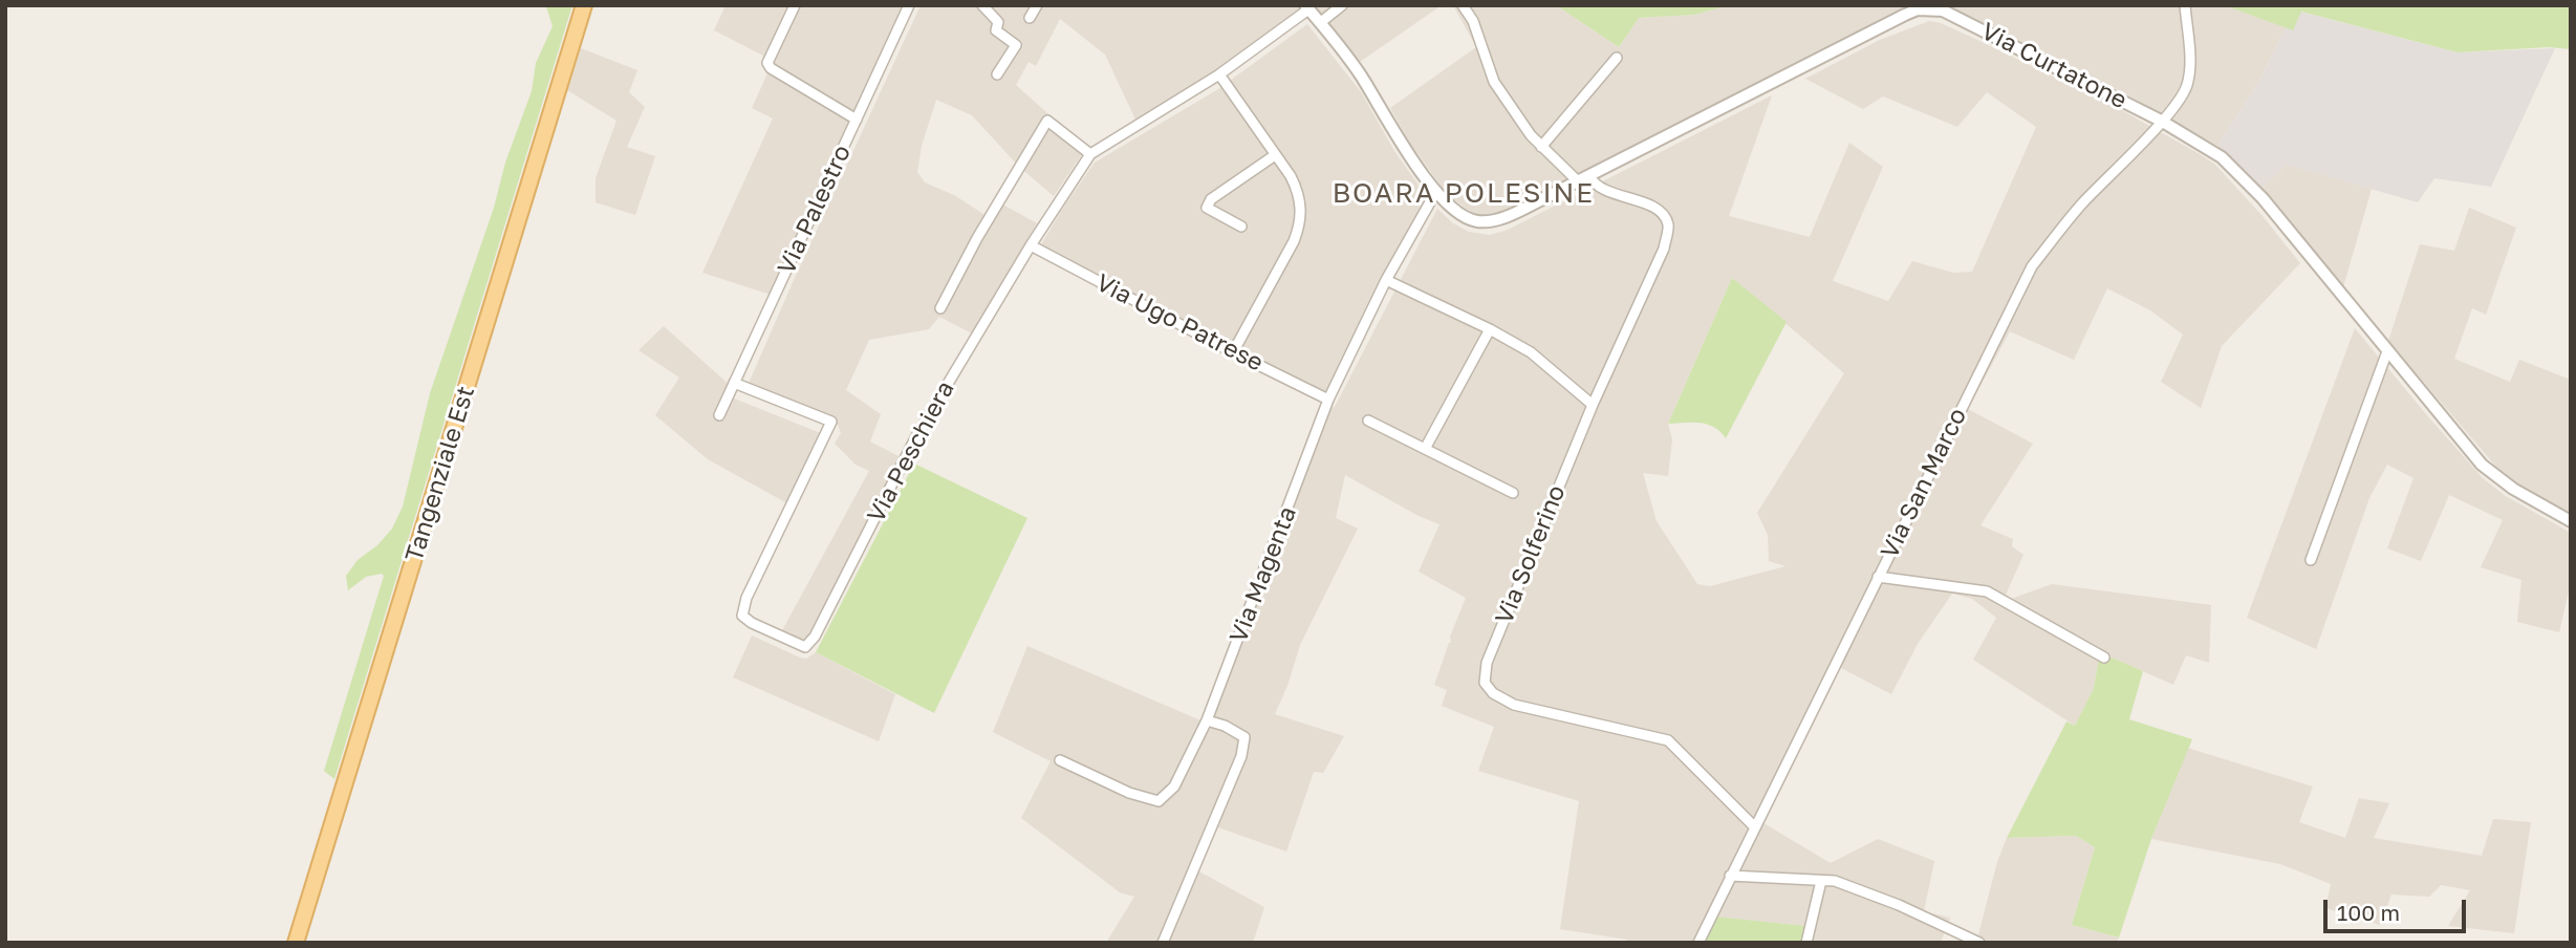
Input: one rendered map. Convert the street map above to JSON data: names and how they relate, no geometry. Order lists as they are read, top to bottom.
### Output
{
  "streets": {
    "main road": ["Tangenziale Est"],
    "street": [
      "Via Curtatone",
      "Via Palestro",
      "Via Ugo Patrese",
      "Via Peschiera",
      "Via San Marco",
      "Via Solferino",
      "Via Magenta"
    ]
  },
  "crossings": [
    ["Via Curtatone", "Via Peschiera"],
    ["Via Curtatone", "Via San Marco"],
    ["Via Curtatone", "Via Solferino"],
    ["Via Curtatone", "Via Magenta"],
    ["Via Palestro", "Via Peschiera"],
    ["Via Ugo Patrese", "Via Peschiera"],
    ["Via Ugo Patrese", "Via Magenta"],
    ["Via San Marco", "Via Solferino"]
  ],
  "districts": ["BOARA POLESINE"],
  "scale_bar": "100 m"
}
